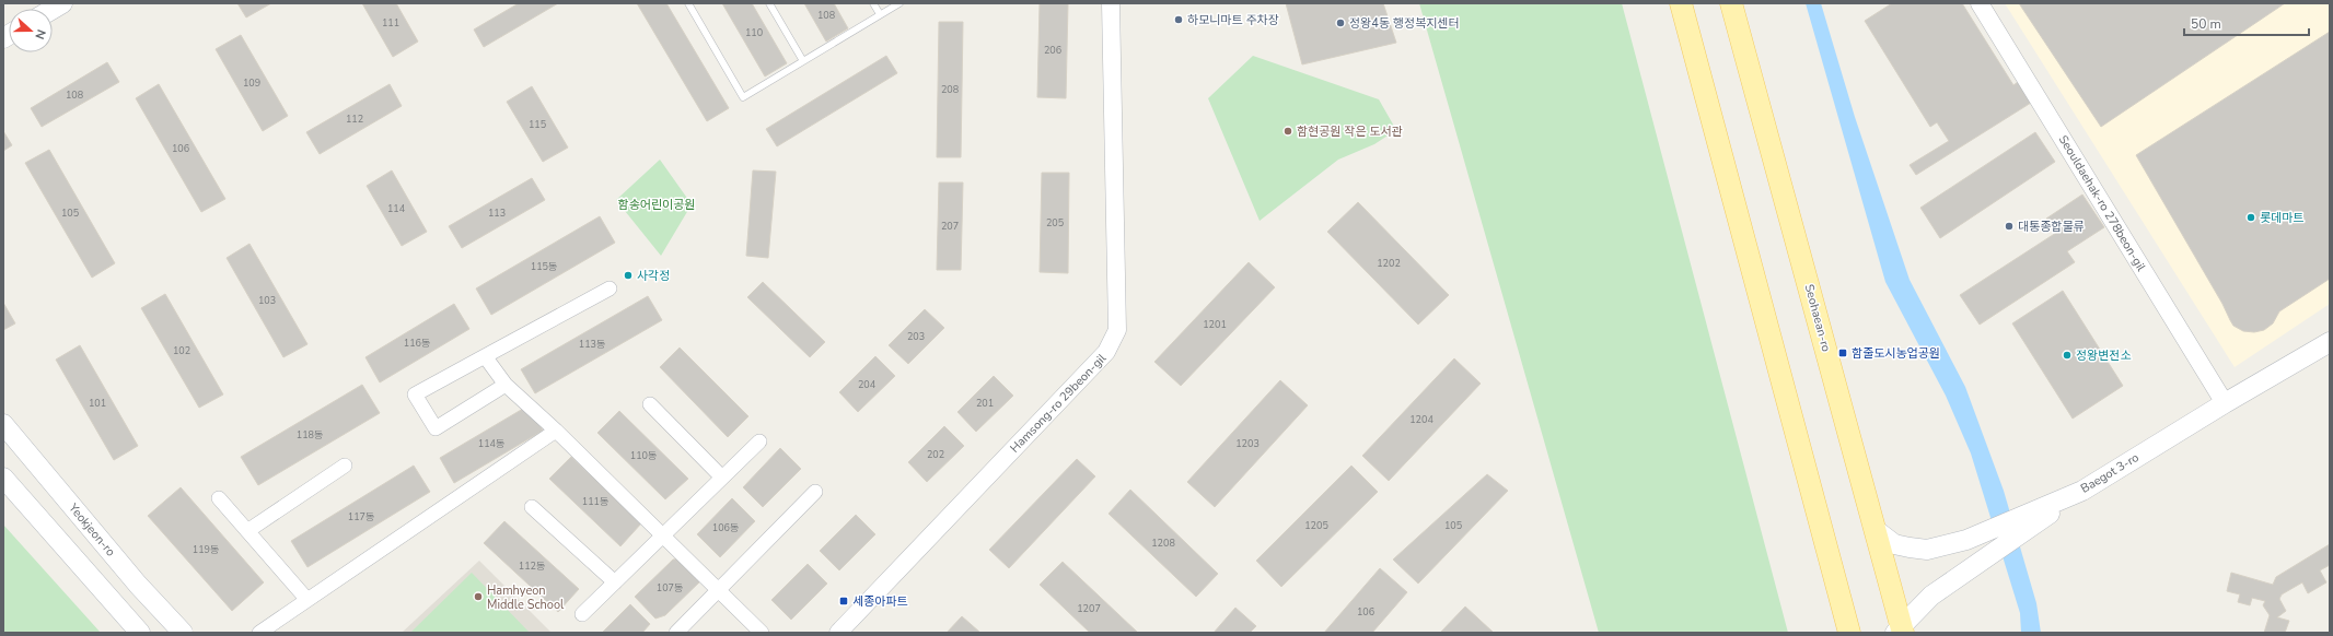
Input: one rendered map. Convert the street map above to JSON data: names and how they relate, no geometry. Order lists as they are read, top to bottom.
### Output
{
  "streets": {
    "main road": ["Seohaean-ro", "Baegot 3-ro", "Yeokjeon-ro"],
    "street": ["Seouldaehak-ro 278beon-gil", "Hamsong-ro 29beon-gil"]
  },
  "crossings": [
    ["Seouldaehak-ro 278beon-gil", "Baegot 3-ro"],
    ["Seohaean-ro", "Baegot 3-ro"]
  ],
  "parks": ["함송어린이공원"],
  "places": {
    "other": [
      "하모니마트 주차장",
      "정왕4동 행정복지센터",
      "함현공원 작은 도서관",
      "롯데마트",
      "대통종합물류",
      "사각정",
      "정왕변전소",
      "Hamhyeon Middle School"
    ],
    "transit": ["함줄도시농업공원", "세종아파트"]
  },
  "house_numbers": [
    "108",
    "111",
    "110",
    "206",
    "109",
    "208",
    "108",
    "112",
    "115",
    "106",
    "114",
    "105",
    "113",
    "205",
    "207",
    "1202",
    "115동",
    "103",
    "1201",
    "203",
    "116동",
    "113동",
    "102",
    "204",
    "101",
    "201",
    "1204",
    "118동",
    "114동",
    "1203",
    "202",
    "110동",
    "111동",
    "117동",
    "1205",
    "105",
    "106동",
    "1208",
    "119동",
    "112동",
    "107동",
    "1207",
    "106"
  ],
  "scale_bar": "50 m",
  "north": "right"
}
